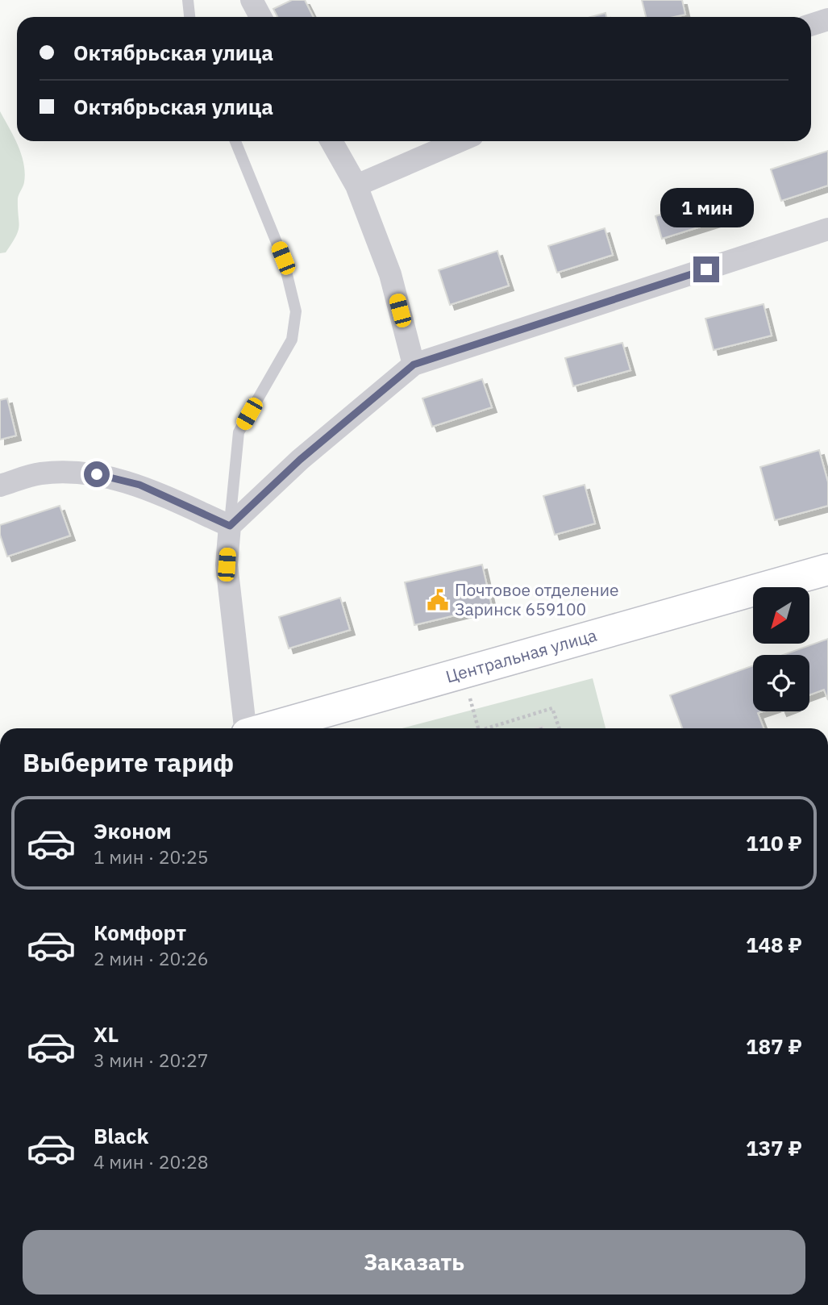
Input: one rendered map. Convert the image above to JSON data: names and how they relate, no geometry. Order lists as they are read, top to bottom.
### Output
{
  "streets": {
    "street": ["Центральная улица"]
  },
  "places": {
    "public building": ["Почтовое отделение Заринск 659100"]
  },
  "north": "bottom left",
  "page": {
    "banner": ["Октябрьская улица", "Октябрьская улица"],
    "bubble": "1 мин",
    "heading": "Выберите тариф",
    "list": [
      {
        "name": "Эконом",
        "note": "1 мин · 20:25",
        "value": "110 ₽"
      },
      {
        "name": "Комфорт",
        "note": "2 мин · 20:26",
        "value": "148 ₽"
      },
      {
        "name": "XL",
        "note": "3 мин · 20:27",
        "value": "187 ₽"
      },
      {
        "name": "Black",
        "note": "4 мин · 20:28",
        "value": "137 ₽"
      }
    ],
    "buttons": "Заказать"
  }
}
